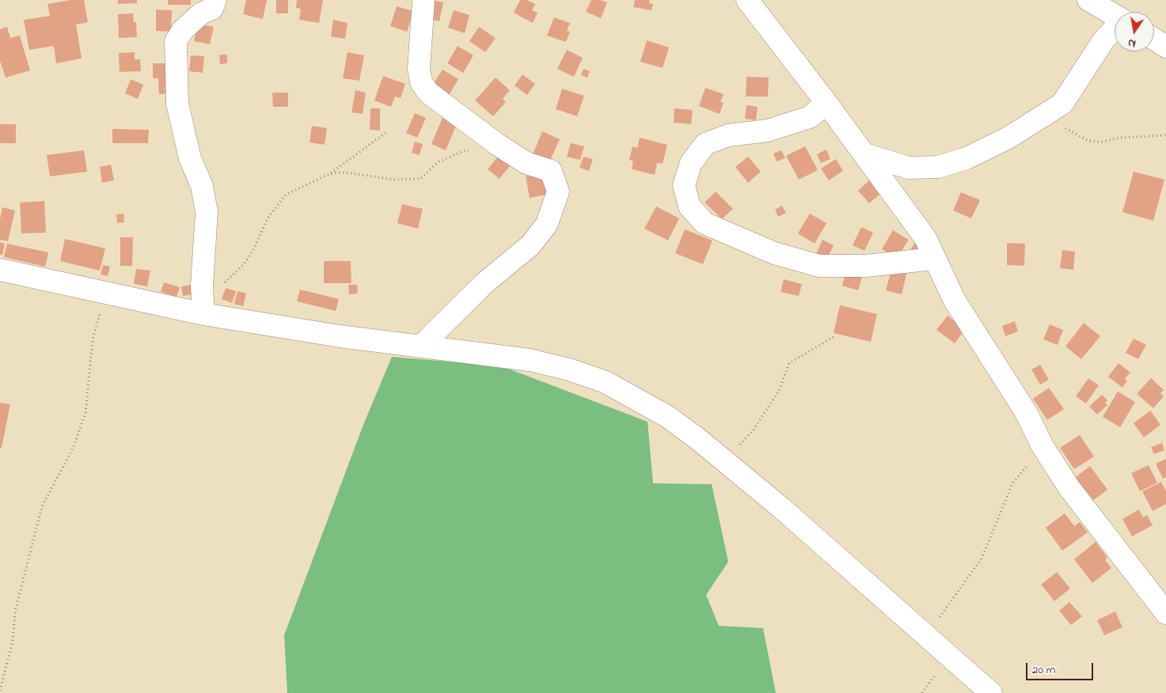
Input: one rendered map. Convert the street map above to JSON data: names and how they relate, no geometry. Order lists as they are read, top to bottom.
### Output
{
  "scale_bar": "20 m",
  "north": "bottom"
}
